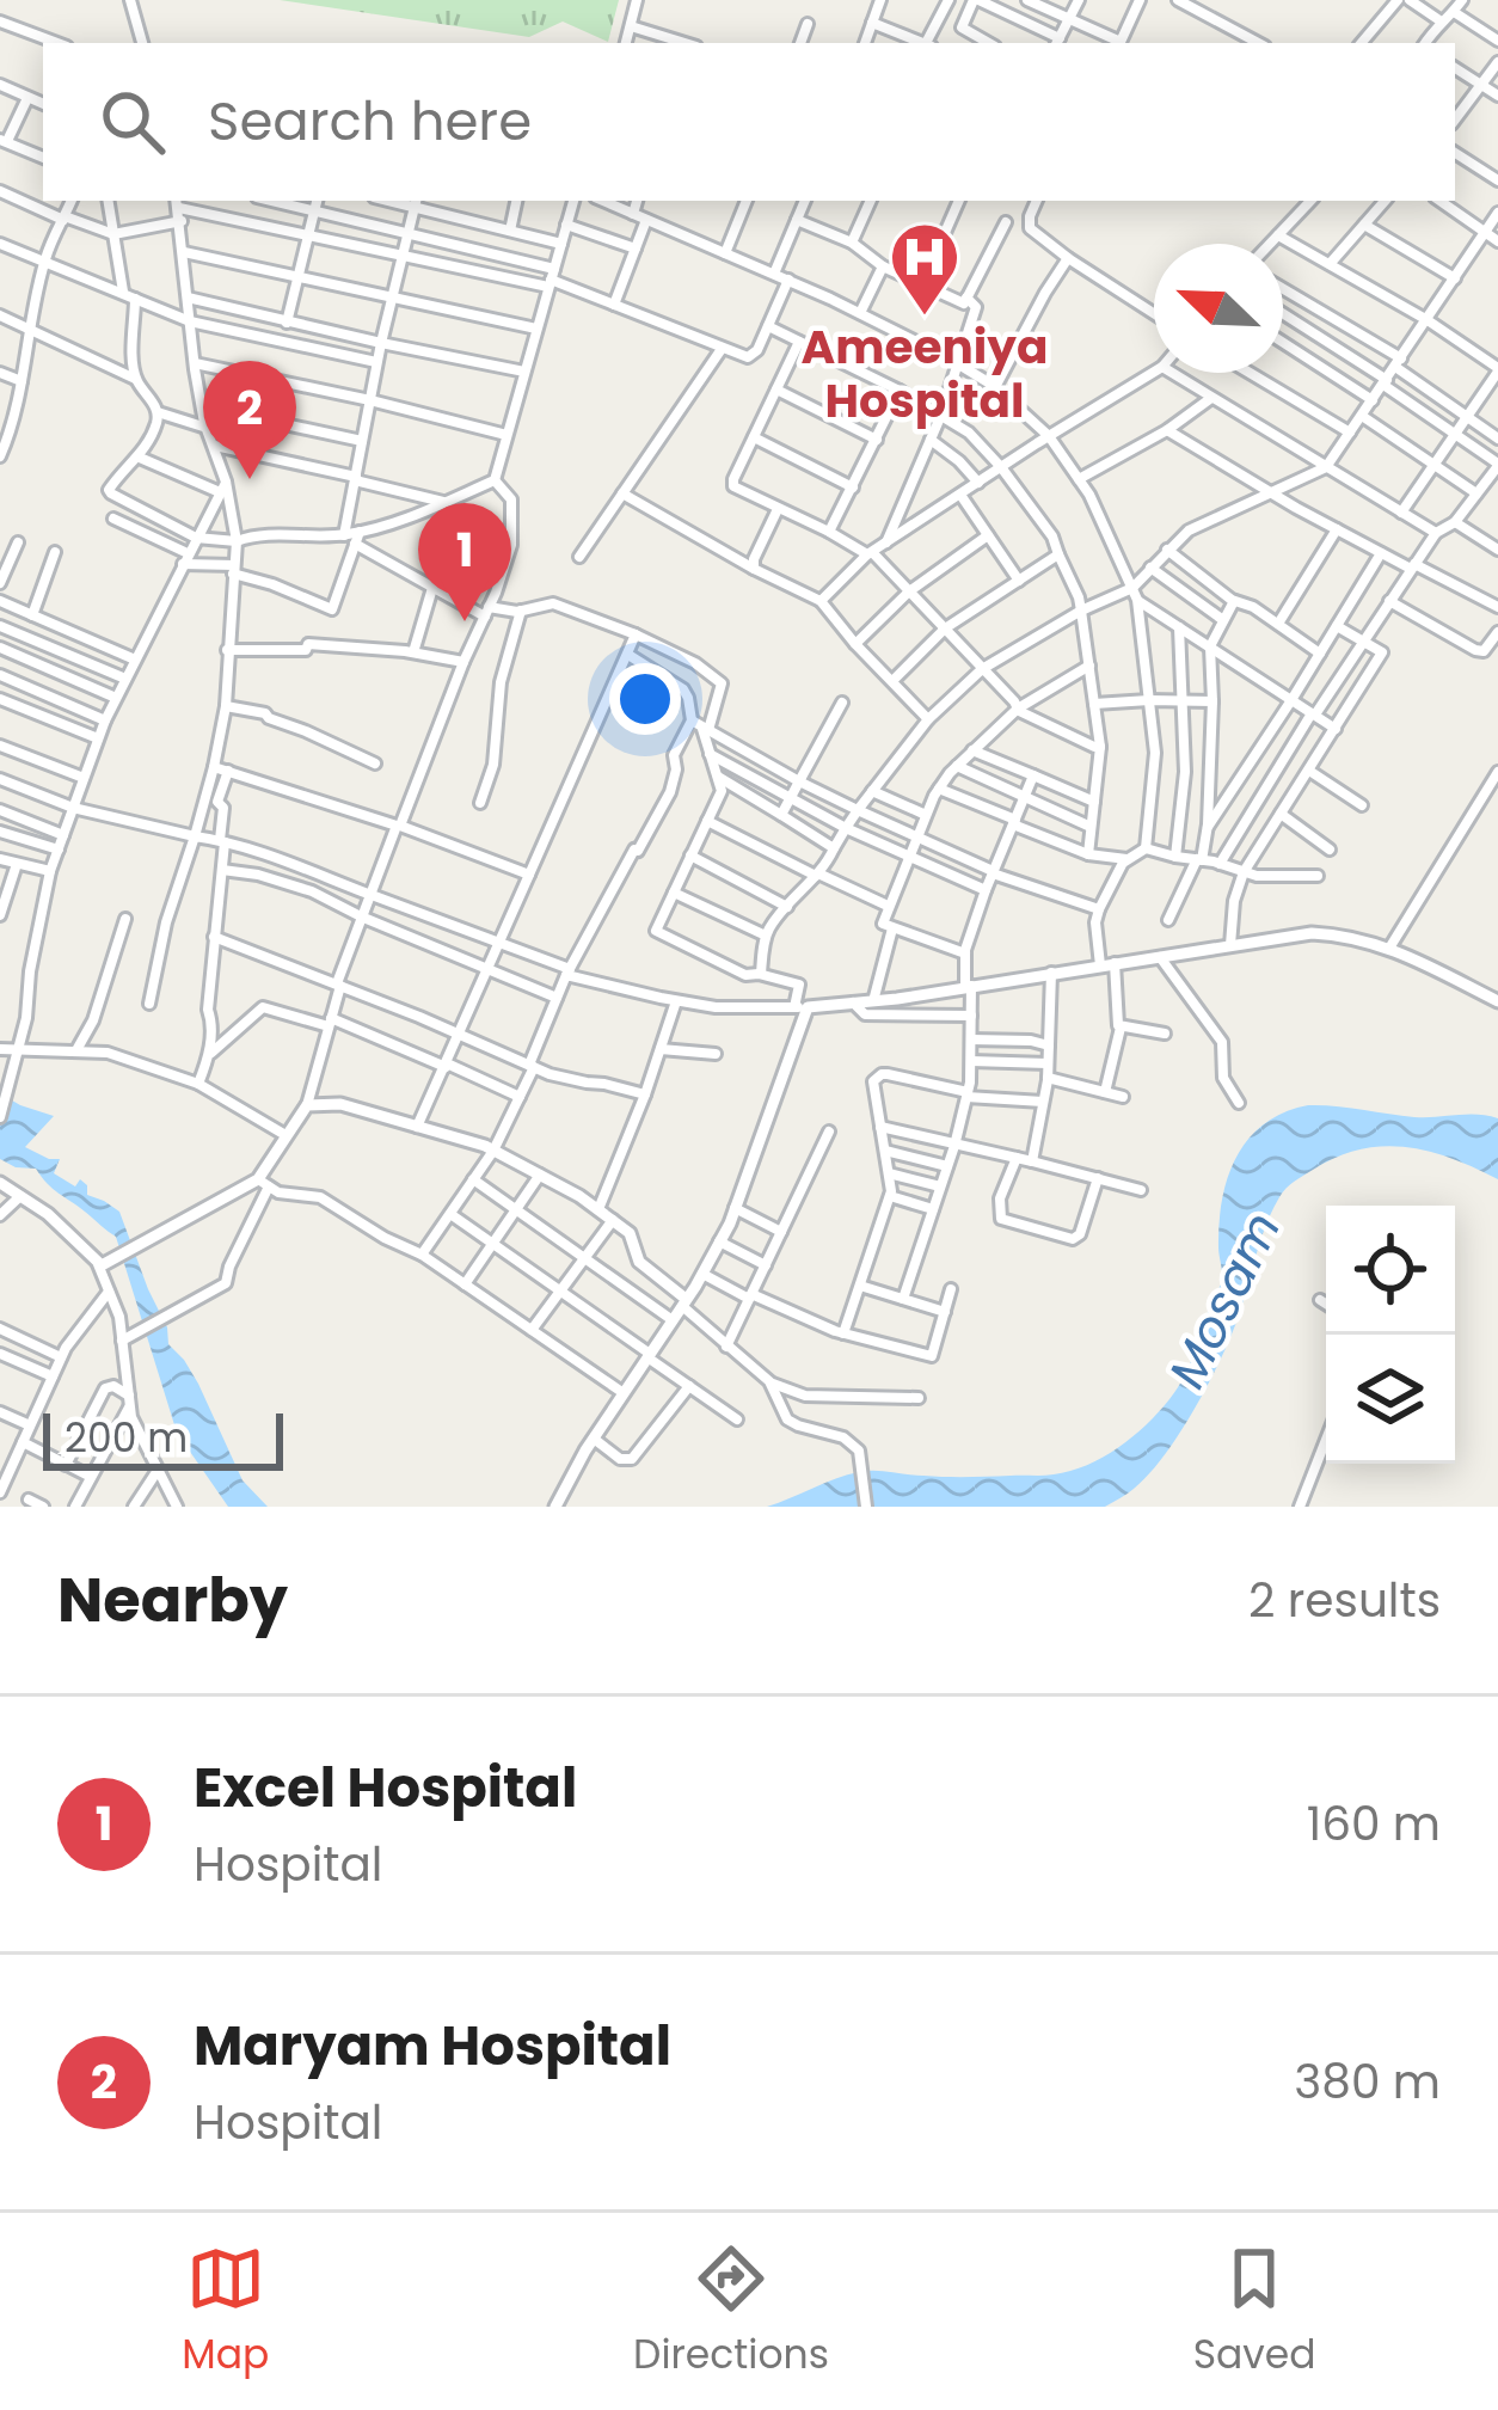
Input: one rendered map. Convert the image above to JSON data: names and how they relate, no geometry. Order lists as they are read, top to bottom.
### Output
{
  "water": ["Mosam"],
  "places": {
    "hospital": ["Ameeniya Hospital"]
  },
  "scale_bar": "200 m",
  "north": "top left",
  "page": {
    "search": "Search here",
    "pins": ["2", "1"],
    "scale": "200 m",
    "heading": ["Nearby", "2 results"],
    "list": [
      {
        "mark": "1",
        "name": "Excel Hospital",
        "note": "Hospital",
        "value": "160 m"
      },
      {
        "mark": "2",
        "name": "Maryam Hospital",
        "note": "Hospital",
        "value": "380 m"
      }
    ],
    "nav": ["Map", "Directions", "Saved"]
  }
}
